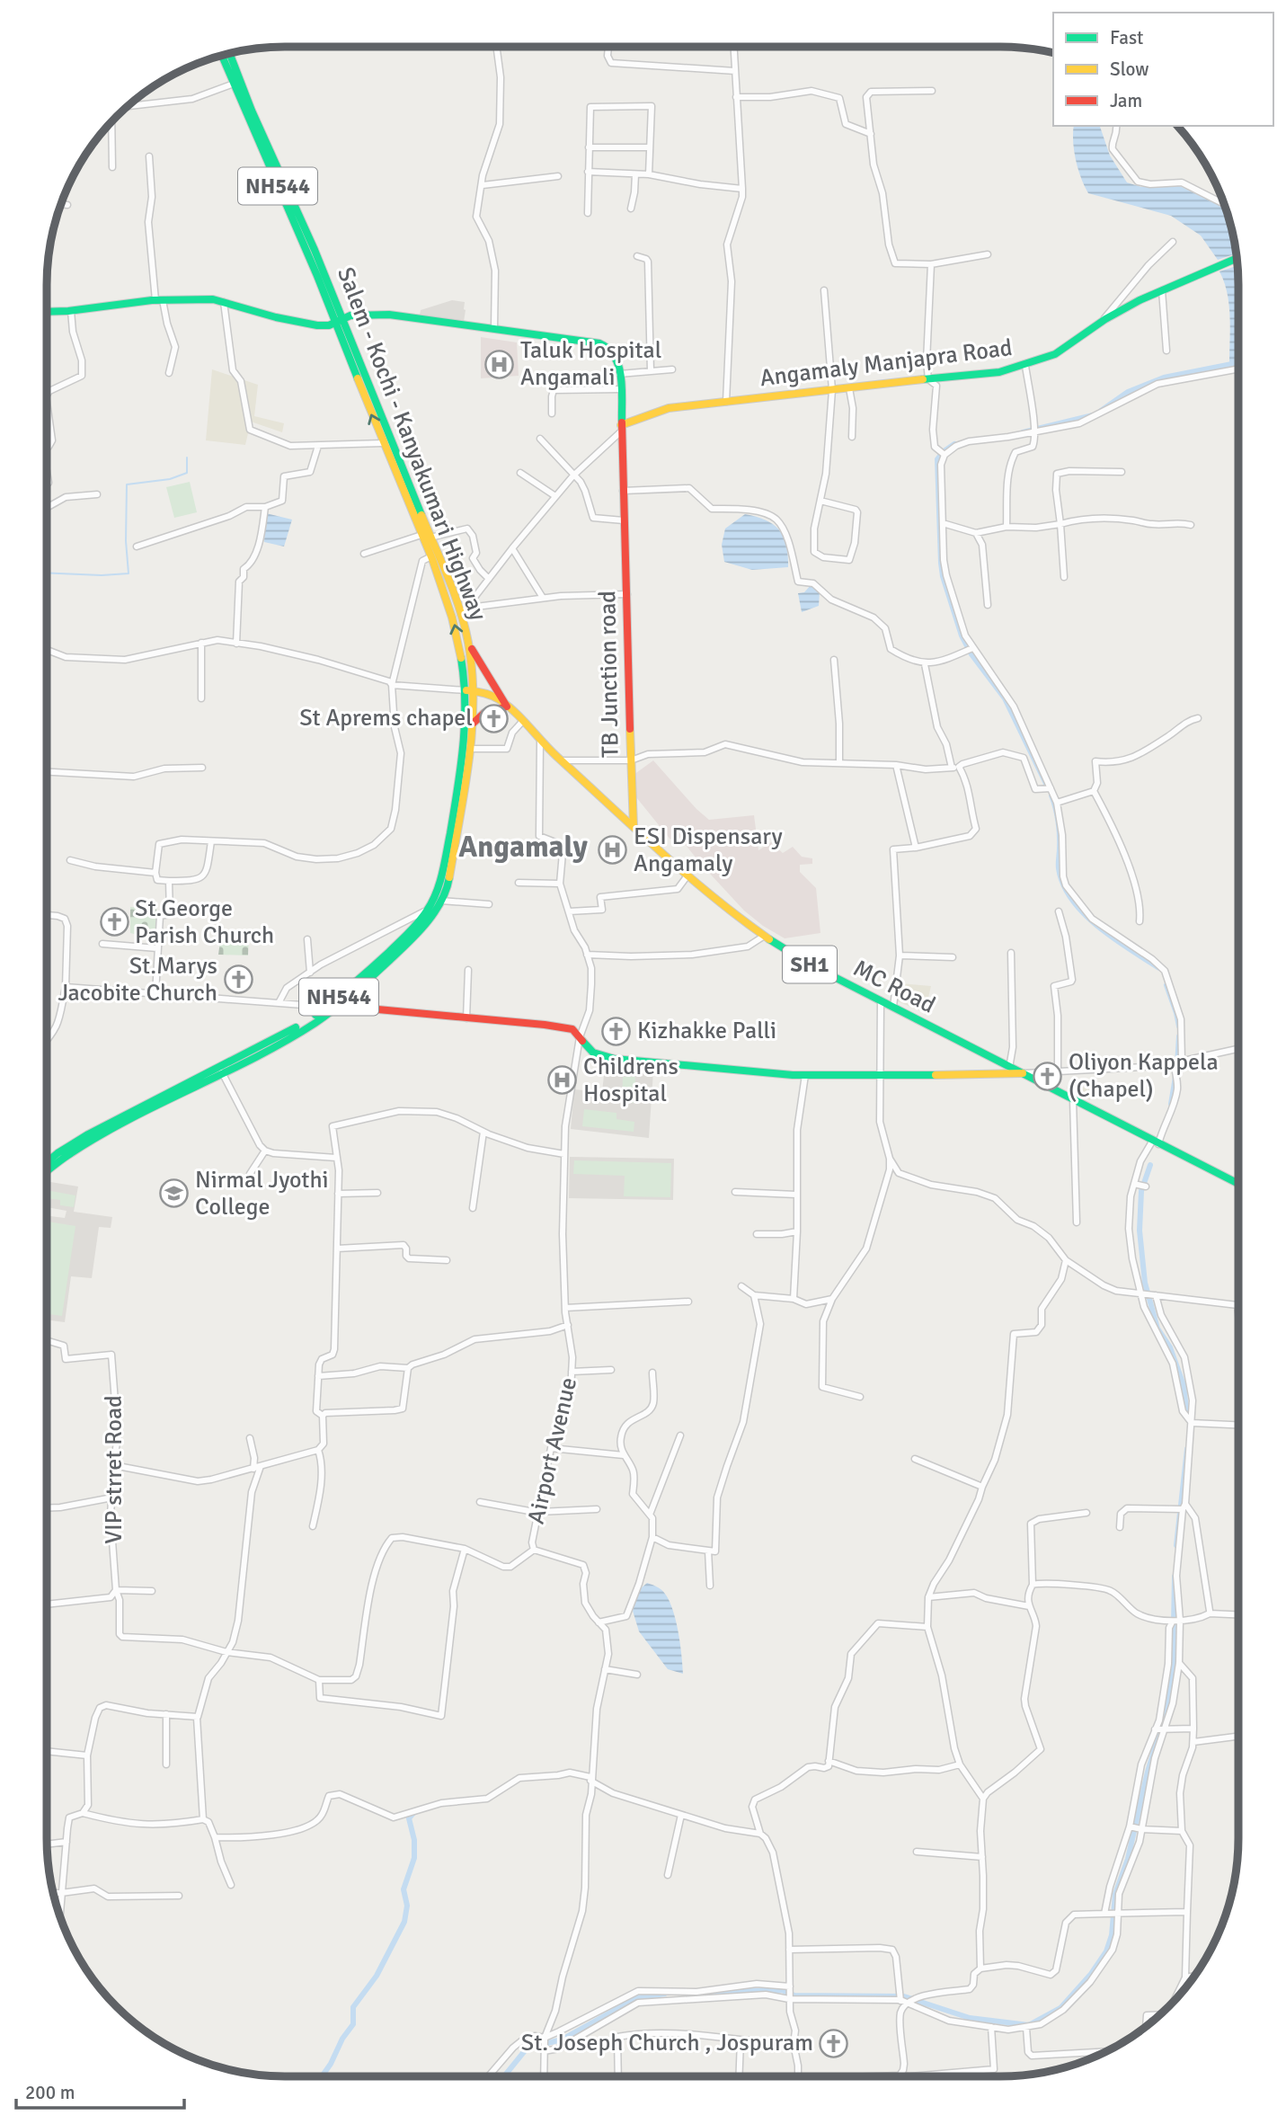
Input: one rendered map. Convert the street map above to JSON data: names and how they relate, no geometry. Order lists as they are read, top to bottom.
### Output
{
  "streets": {
    "main road": [
      "NH544",
      "Angamaly Manjapra Road",
      "Salem - Kochi - Kanyakumari Highway",
      "TB Junction road",
      "SH1",
      "MC Road"
    ],
    "street": ["Airport Avenue", "VIP strret Road"]
  },
  "crossings": [
    ["Angamaly Manjapra Road", "TB Junction road"],
    ["Salem - Kochi - Kanyakumari Highway", "SH1"],
    ["Salem - Kochi - Kanyakumari Highway", "MC Road"],
    ["TB Junction road", "MC Road"],
    ["SH1", "MC Road"]
  ],
  "districts": ["Angamaly"],
  "places": {
    "hospital": ["Taluk Hospital Angamali", "ESI Dispensary Angamaly", "Childrens Hospital"],
    "church": [
      "St Aprems chapel",
      "St.George Parish Church",
      "St.Marys Jacobite Church",
      "Kizhakke Palli",
      "Oliyon Kappela (Chapel)",
      "St. Joseph Church , Jospuram"
    ],
    "school or university": ["Nirmal Jyothi College"]
  },
  "legend": ["Fast", "Slow", "Jam"],
  "scale_bar": "200 m"
}
